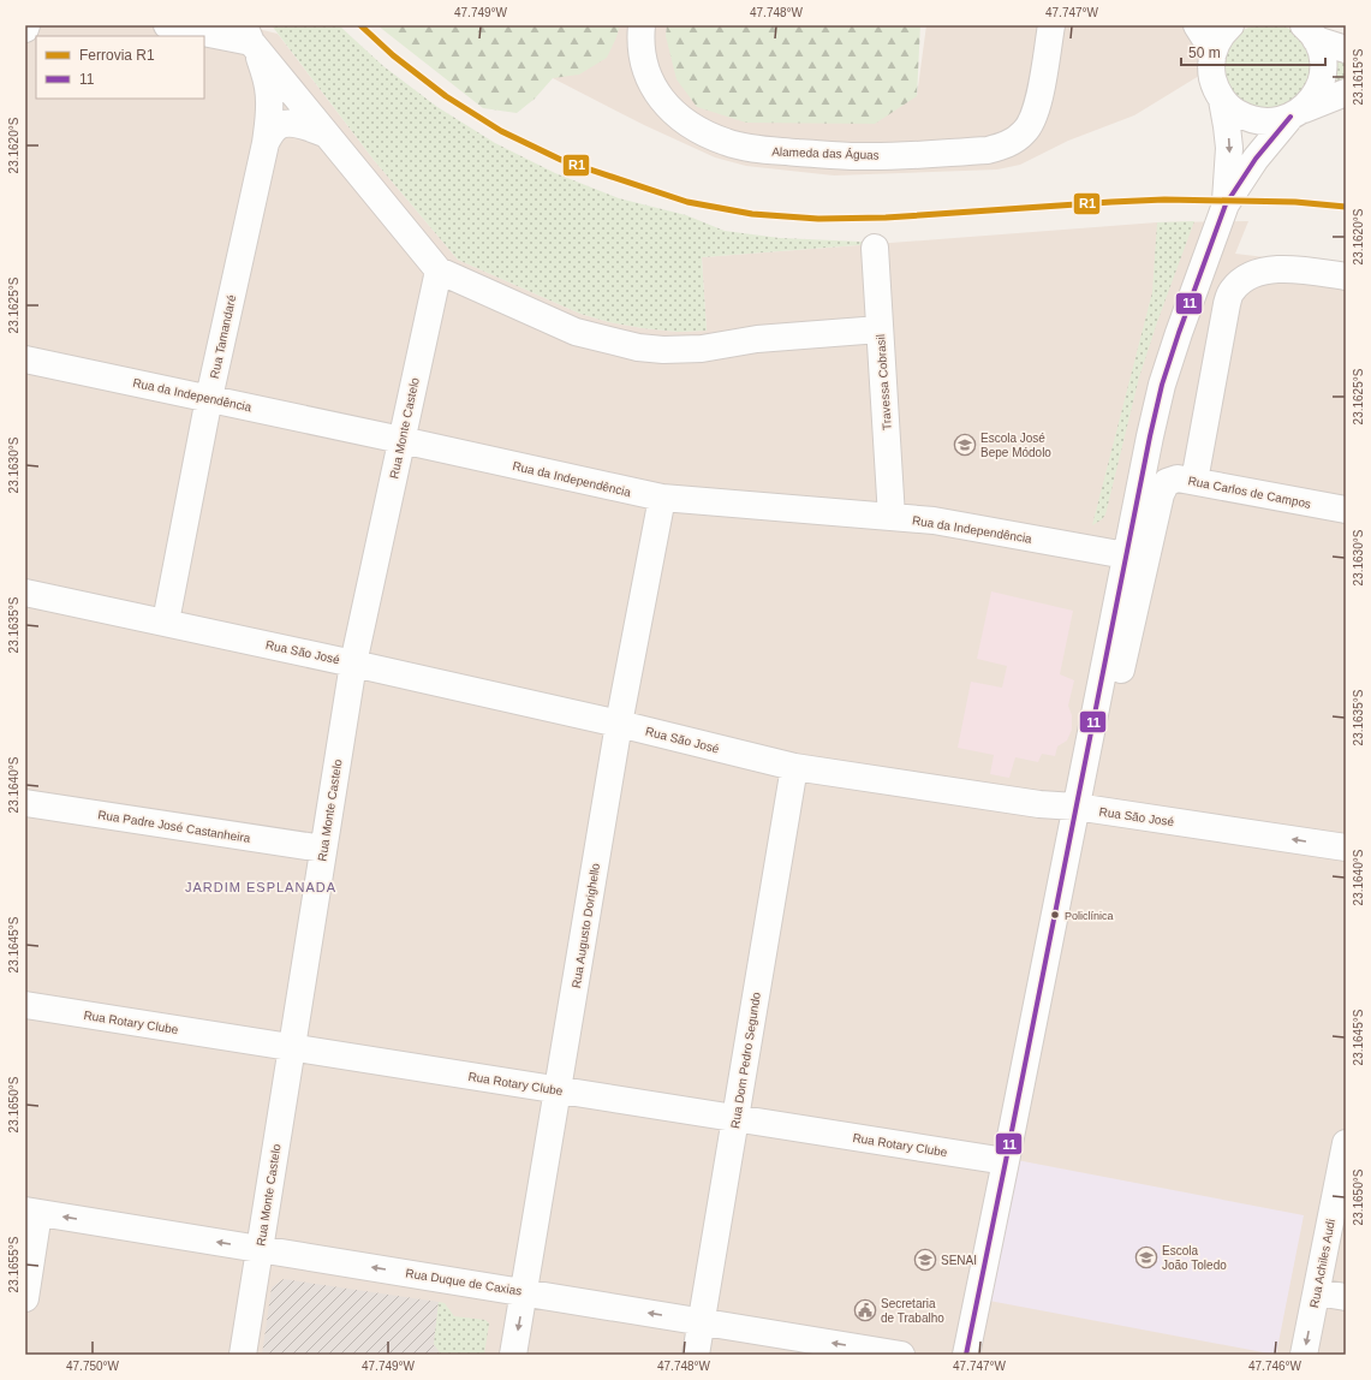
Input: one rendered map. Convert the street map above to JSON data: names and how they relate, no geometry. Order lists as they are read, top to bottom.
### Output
{
  "streets": {
    "street": [
      "Alameda das Águas",
      "Rua Tamandaré",
      "Travessa Cobrasil",
      "Rua da Independência",
      "Rua Monte Castelo",
      "Rua Carlos de Campos",
      "Rua São José",
      "Rua Padre José Castanheira",
      "Rua Augusto Dorighello",
      "Rua Rotary Clube",
      "Rua Dom Pedro Segundo",
      "Rua Achiles Audi",
      "Rua Duque de Caxias"
    ]
  },
  "crossings": [
    ["Rua Tamandaré", "Rua da Independência"],
    ["Rua Tamandaré", "Rua São José"],
    ["Travessa Cobrasil", "Rua da Independência"],
    ["Rua da Independência", "Rua Monte Castelo"],
    ["Rua da Independência", "Rua Augusto Dorighello"],
    ["Rua Monte Castelo", "Rua São José"],
    ["Rua Monte Castelo", "Rua Padre José Castanheira"],
    ["Rua Monte Castelo", "Rua Rotary Clube"],
    ["Rua Monte Castelo", "Rua Duque de Caxias"],
    ["Rua São José", "Rua Augusto Dorighello"],
    ["Rua São José", "Rua Dom Pedro Segundo"],
    ["Rua Augusto Dorighello", "Rua Rotary Clube"],
    ["Rua Augusto Dorighello", "Rua Duque de Caxias"],
    ["Rua Rotary Clube", "Rua Dom Pedro Segundo"],
    ["Rua Dom Pedro Segundo", "Rua Duque de Caxias"]
  ],
  "one_way": ["Rua Duque de Caxias"],
  "districts": ["JARDIM ESPLANADA"],
  "places": {
    "school or university": ["Escola José Bepe Módolo", "Escola João Toledo", "SENAI"],
    "other": ["Policlínica"],
    "public building": ["Secretaria de Trabalho"]
  },
  "lines": ["rail line R1", "transit line 11"],
  "legend": ["Ferrovia R1", "11"],
  "scale_bar": "50 m",
  "coordinates": [
    "47.749°W",
    "47.748°W",
    "47.747°W",
    "23.1615°S",
    "23.1620°S",
    "23.1625°S",
    "23.1630°S",
    "23.1635°S",
    "23.1640°S",
    "23.1645°S",
    "23.1650°S",
    "23.1655°S",
    "47.750°W",
    "47.746°W"
  ]
}
